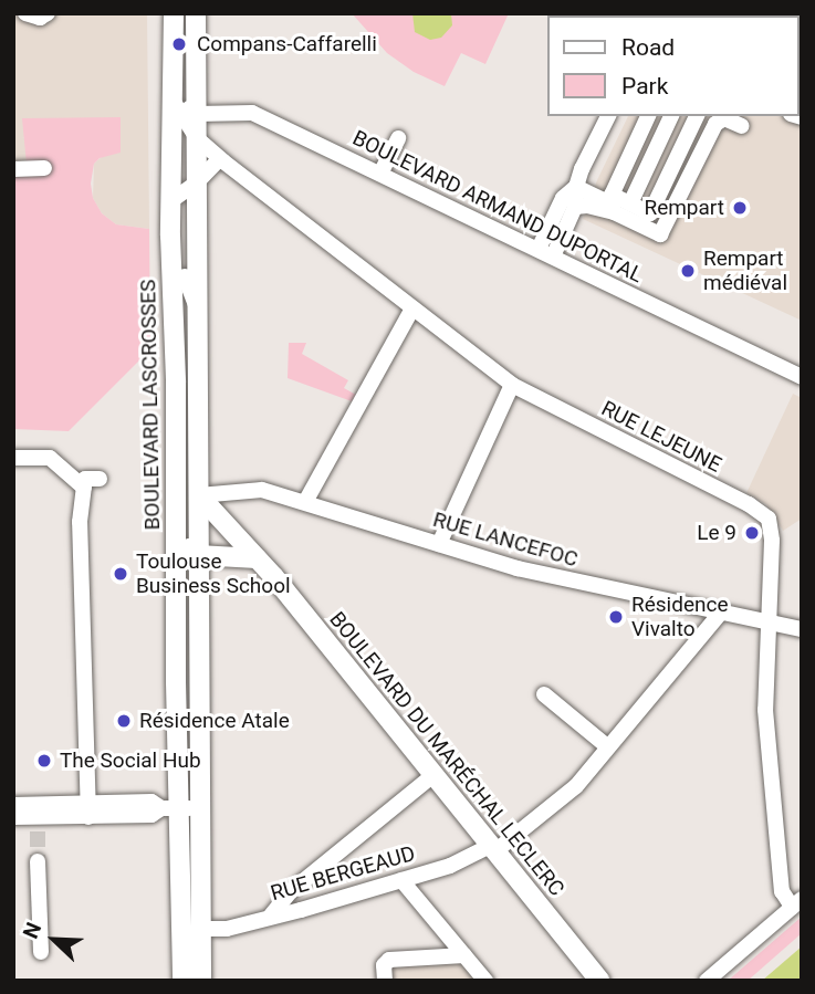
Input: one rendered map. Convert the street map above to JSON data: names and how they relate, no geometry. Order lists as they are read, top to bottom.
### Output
{
  "streets": {
    "main road": ["BOULEVARD LASCROSSES", "BOULEVARD DU MARÉCHAL LECLERC"],
    "street": [
      "BOULEVARD ARMAND DUPORTAL",
      "RUE LEJEUNE",
      "RUE LANCEFOC",
      "RUE BERGEAUD"
    ]
  },
  "crossings": [
    ["BOULEVARD LASCROSSES", "RUE LEJEUNE"],
    ["RUE LEJEUNE", "RUE LANCEFOC"],
    ["RUE LANCEFOC", "BOULEVARD DU MARÉCHAL LECLERC"],
    ["RUE LANCEFOC", "RUE BERGEAUD"],
    ["BOULEVARD DU MARÉCHAL LECLERC", "RUE BERGEAUD"]
  ],
  "places": [
    "Compans-Caffarelli",
    "Rempart",
    "Rempart médiéval",
    "Le 9",
    "Toulouse Business School",
    "Résidence Vivalto",
    "Résidence Atale",
    "The Social Hub"
  ],
  "legend": ["Road", "Park"],
  "north": "top left"
}
